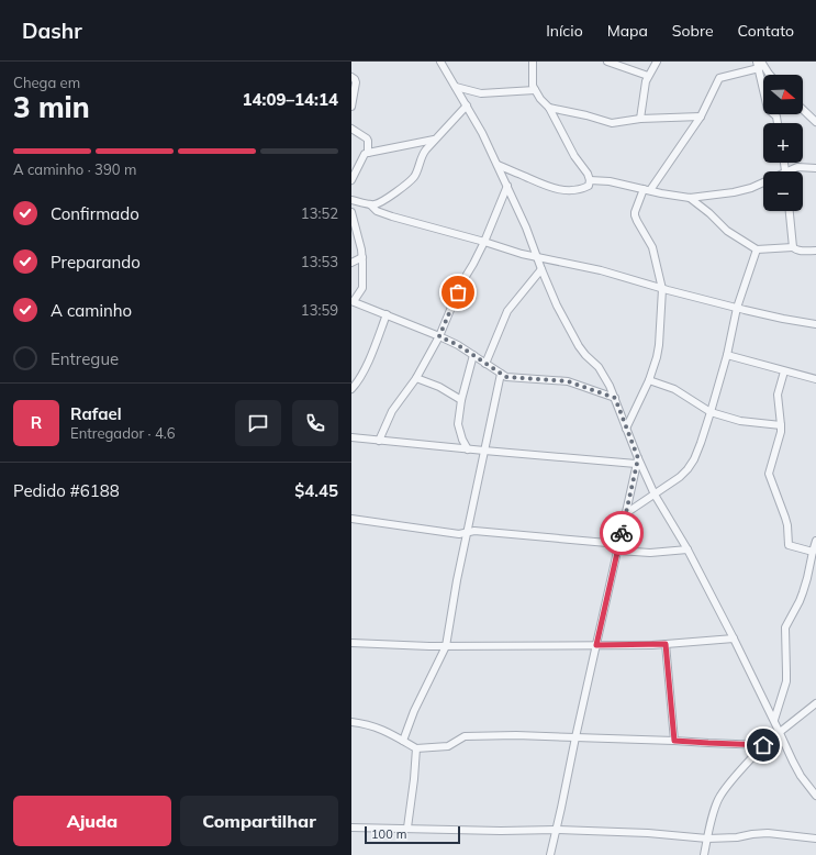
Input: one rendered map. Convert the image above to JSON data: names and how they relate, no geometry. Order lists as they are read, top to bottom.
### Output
{
  "scale_bar": "100 m",
  "north": "right",
  "page": {
    "header": "Dashr",
    "nav": [
      "Início",
      "Mapa",
      "Sobre",
      "Contato"
    ],
    "heading": ["3 min", "Chega em", "14:09–14:14"],
    "panel": [
      "Rafael",
      "Entregador · 4.6",
      "Pedido #6188",
      "$4.45"
    ],
    "map_buttons": ["+", "−"],
    "bar": "A caminho · 390 m",
    "list": [
      ["Confirmado", "13:52"],
      ["Preparando", "13:53"],
      ["A caminho", "13:59"],
      "Entregue"
    ],
    "round": "R",
    "buttons": ["Ajuda", "Compartilhar"],
    "scale": "100 m"
  }
}
